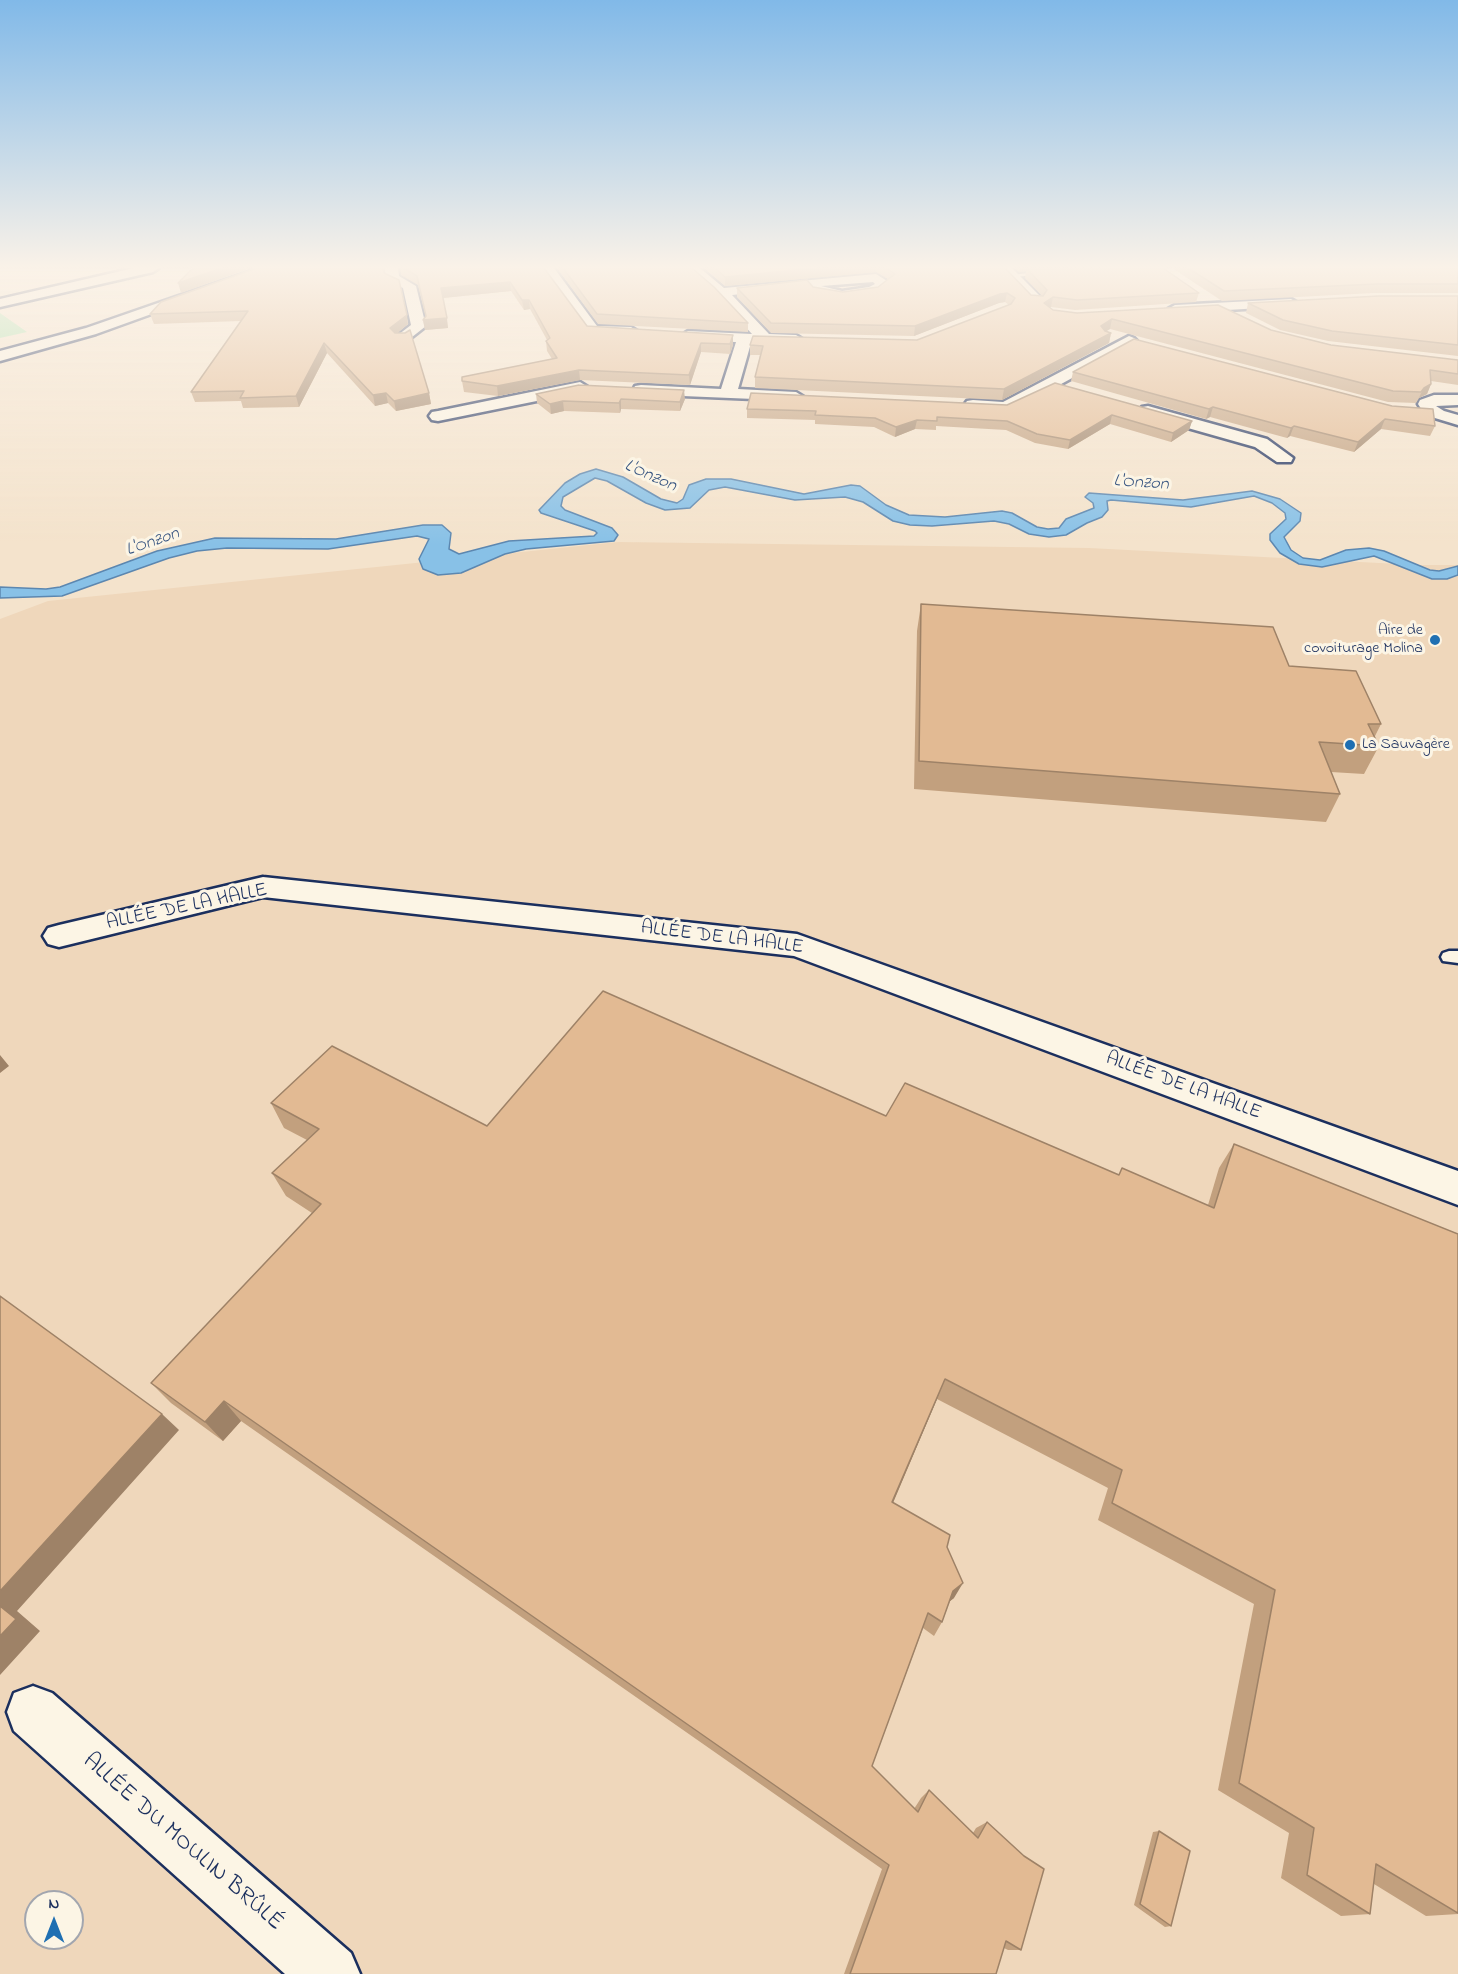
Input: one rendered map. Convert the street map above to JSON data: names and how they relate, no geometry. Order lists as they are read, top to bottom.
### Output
{
  "streets": {
    "street": ["ALLÉE DE LA HALLE", "ALLÉE DU MOULIN BRÛLÉ"]
  },
  "water": ["L'Onzon"],
  "places": ["Aire de covoiturage Molina", "La Sauvagère"],
  "north": "top"
}
